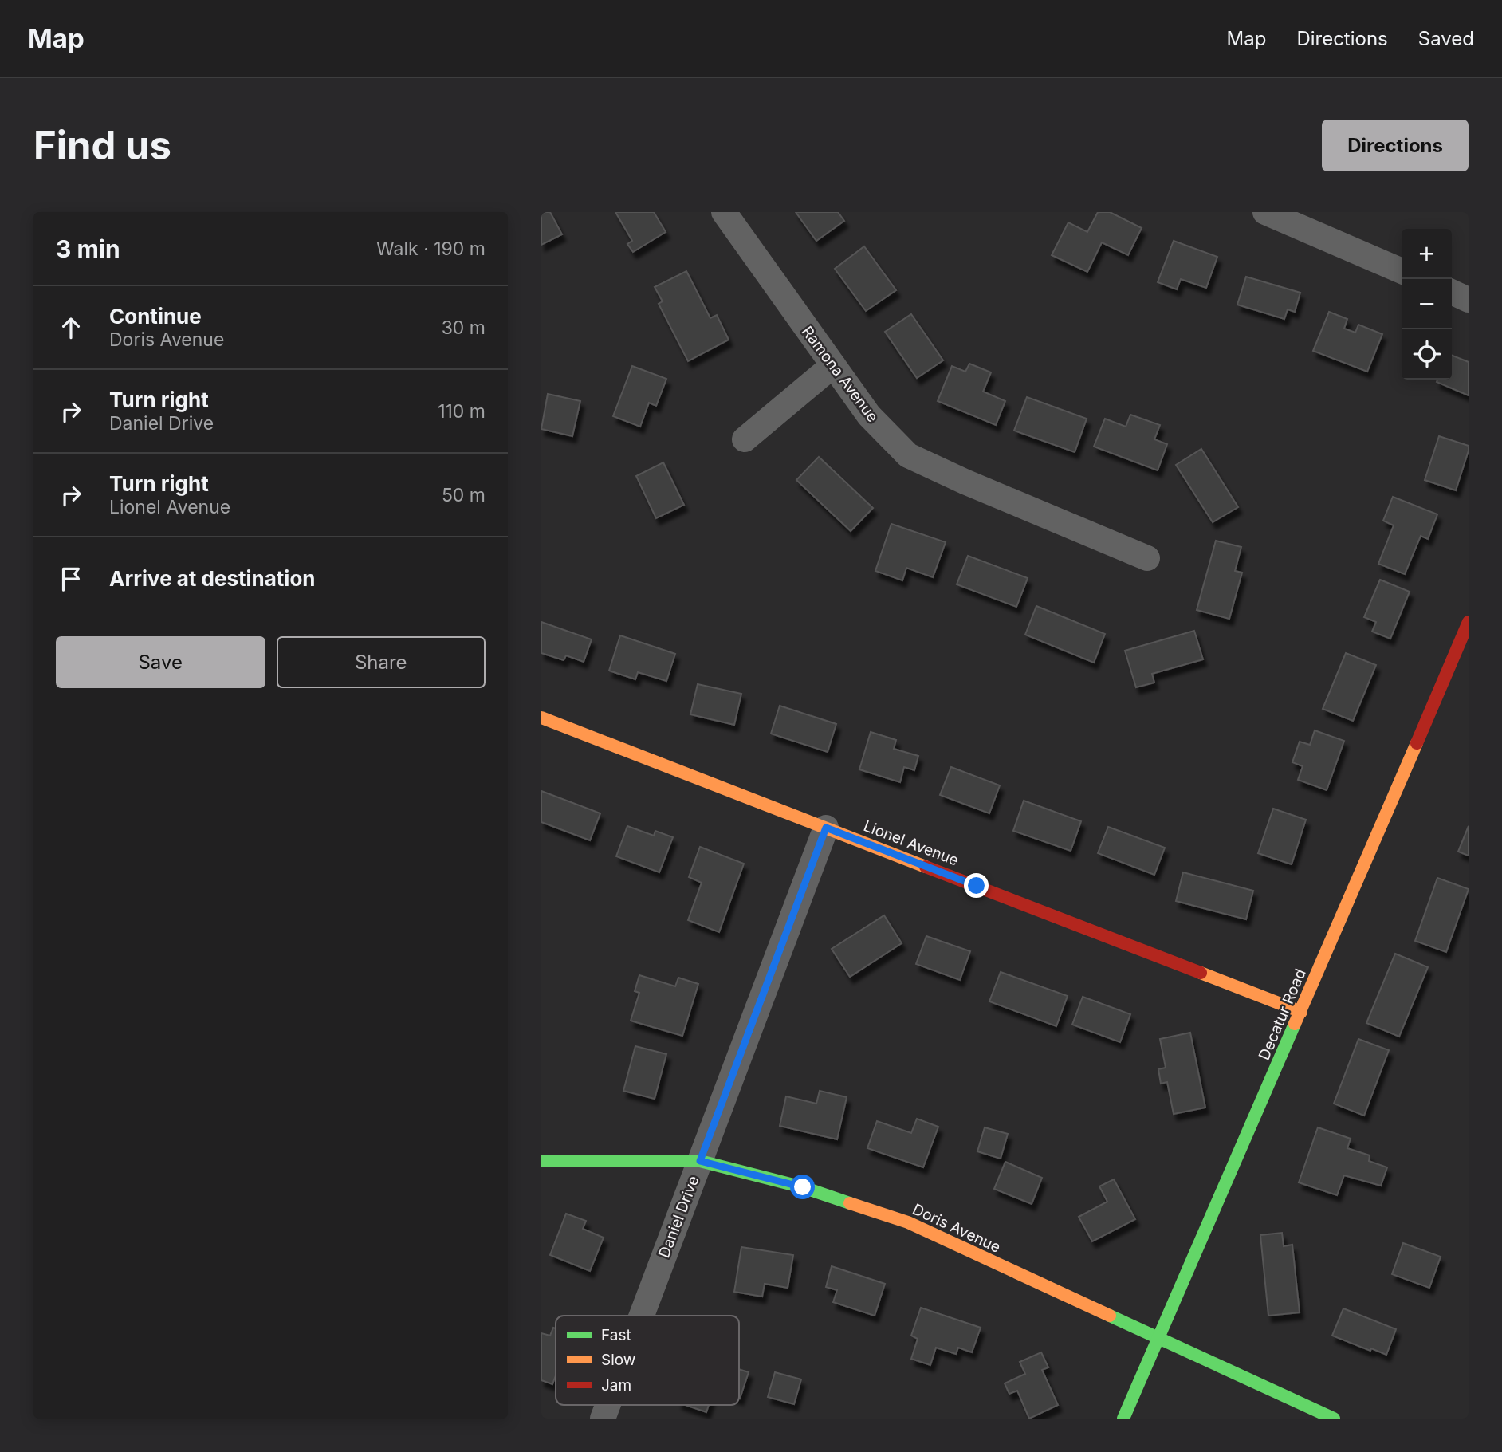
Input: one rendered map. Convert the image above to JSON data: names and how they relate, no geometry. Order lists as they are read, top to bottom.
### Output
{
  "streets": {
    "street": [
      "Ramona Avenue",
      "Lionel Avenue",
      "Decatur Road",
      "Daniel Drive",
      "Doris Avenue"
    ]
  },
  "crossings": [
    ["Lionel Avenue", "Decatur Road"],
    ["Lionel Avenue", "Daniel Drive"],
    ["Decatur Road", "Doris Avenue"],
    ["Daniel Drive", "Doris Avenue"]
  ],
  "legend": ["Fast", "Slow", "Jam"],
  "page": {
    "header": "Map",
    "nav": ["Map", "Directions", "Saved"],
    "buttons": [
      "Directions",
      ["Save", "Share"]
    ],
    "title": "Find us",
    "heading": ["3 min", "Walk · 190 m"],
    "map_buttons": ["+", "−"],
    "list": [
      ["Continue", "Doris Avenue", "30 m"],
      ["Turn right", "Daniel Drive", "110 m"],
      ["Turn right", "Lionel Avenue", "50 m"],
      "Arrive at destination"
    ]
  }
}
